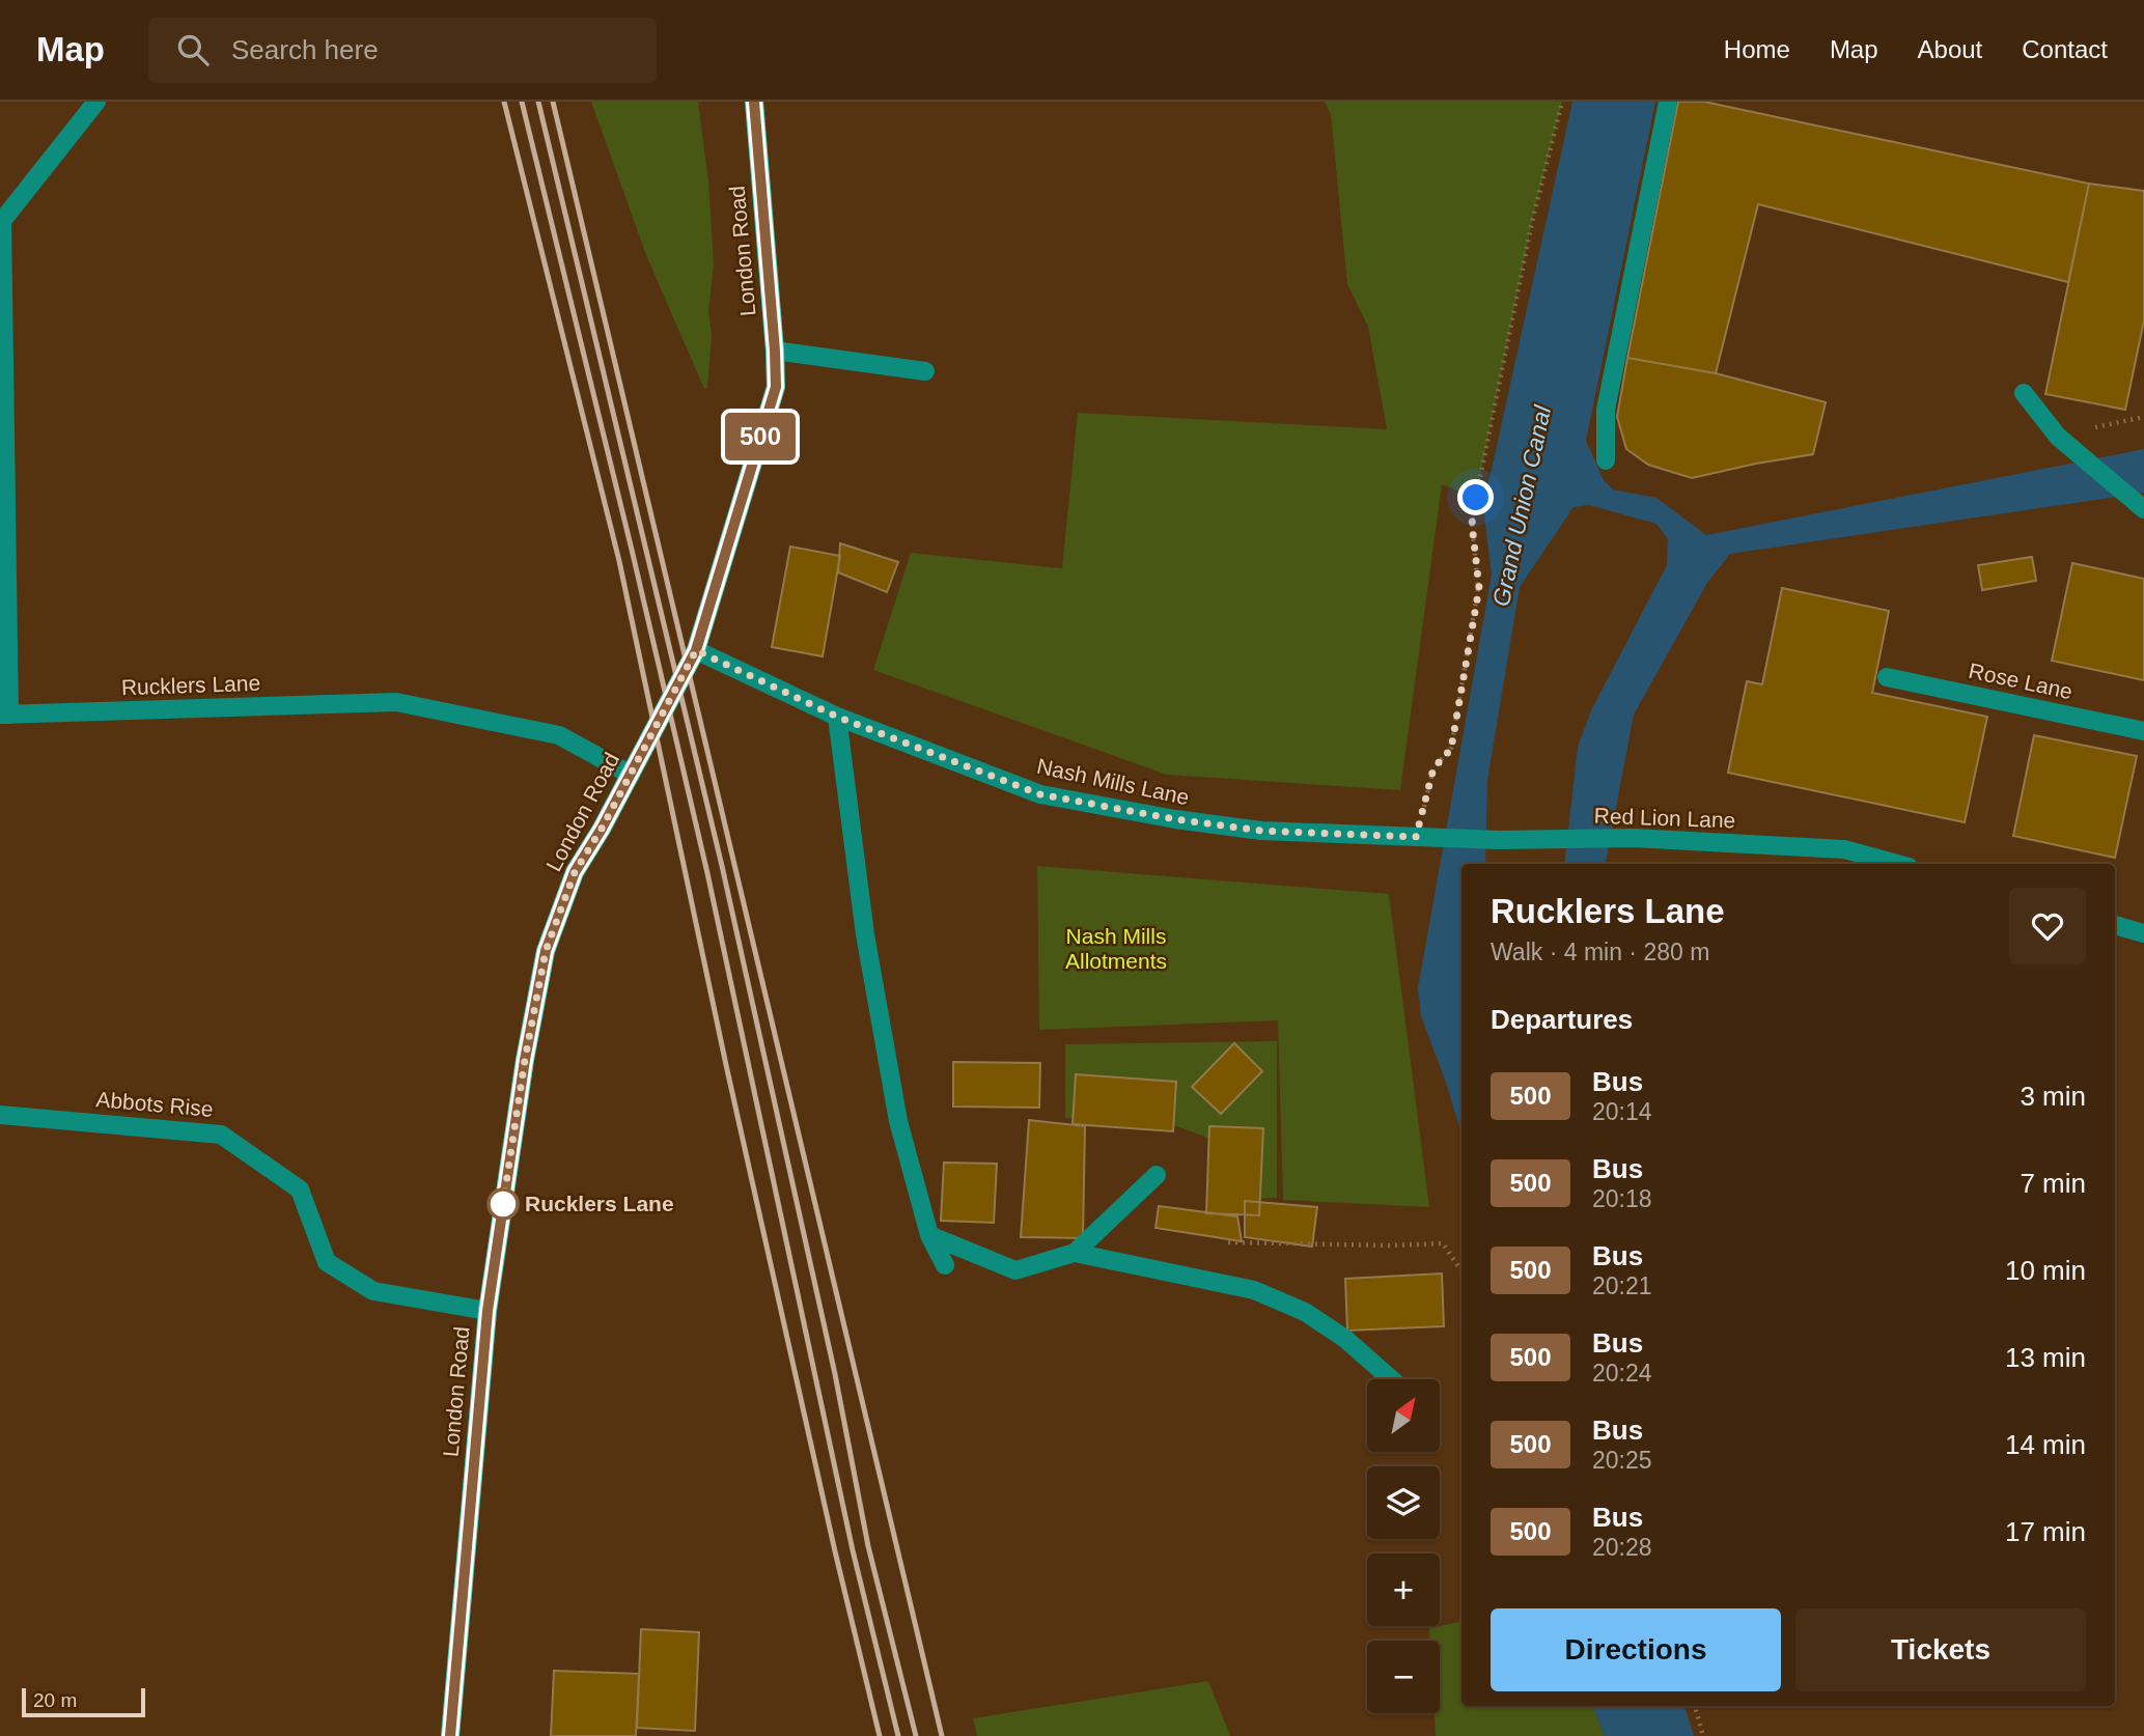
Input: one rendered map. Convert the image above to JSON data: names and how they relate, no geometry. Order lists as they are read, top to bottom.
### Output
{
  "streets": {
    "main road": ["London Road"],
    "street": [
      "Rose Lane",
      "Rucklers Lane",
      "Nash Mills Lane",
      "Red Lion Lane",
      "Abbots Rise"
    ]
  },
  "crossings": [
    ["London Road", "Rucklers Lane"],
    ["London Road", "Nash Mills Lane"],
    ["London Road", "Abbots Rise"],
    ["Nash Mills Lane", "Red Lion Lane"]
  ],
  "water": ["Grand Union Canal"],
  "parks": ["Nash Mills Allotments"],
  "places": ["Rucklers Lane"],
  "lines": ["bus line 500"],
  "scale_bar": "20 m",
  "north": "top right",
  "page": {
    "header": "Map",
    "search": "Search here",
    "nav": [
      "Home",
      "Map",
      "About",
      "Contact"
    ],
    "on_map": "500",
    "heading": [
      ["Rucklers Lane", "Walk · 4 min · 280 m"],
      "Departures"
    ],
    "list": [
      {
        "mark": "500",
        "name": "Bus",
        "note": "20:14",
        "value": "3 min"
      },
      {
        "mark": "500",
        "name": "Bus",
        "note": "20:18",
        "value": "7 min"
      },
      {
        "mark": "500",
        "name": "Bus",
        "note": "20:21",
        "value": "10 min"
      },
      {
        "mark": "500",
        "name": "Bus",
        "note": "20:24",
        "value": "13 min"
      },
      {
        "mark": "500",
        "name": "Bus",
        "note": "20:25",
        "value": "14 min"
      },
      {
        "mark": "500",
        "name": "Bus",
        "note": "20:28",
        "value": "17 min"
      }
    ],
    "map_buttons": ["+", "−"],
    "buttons": ["Directions", "Tickets"],
    "scale": "20 m"
  }
}
